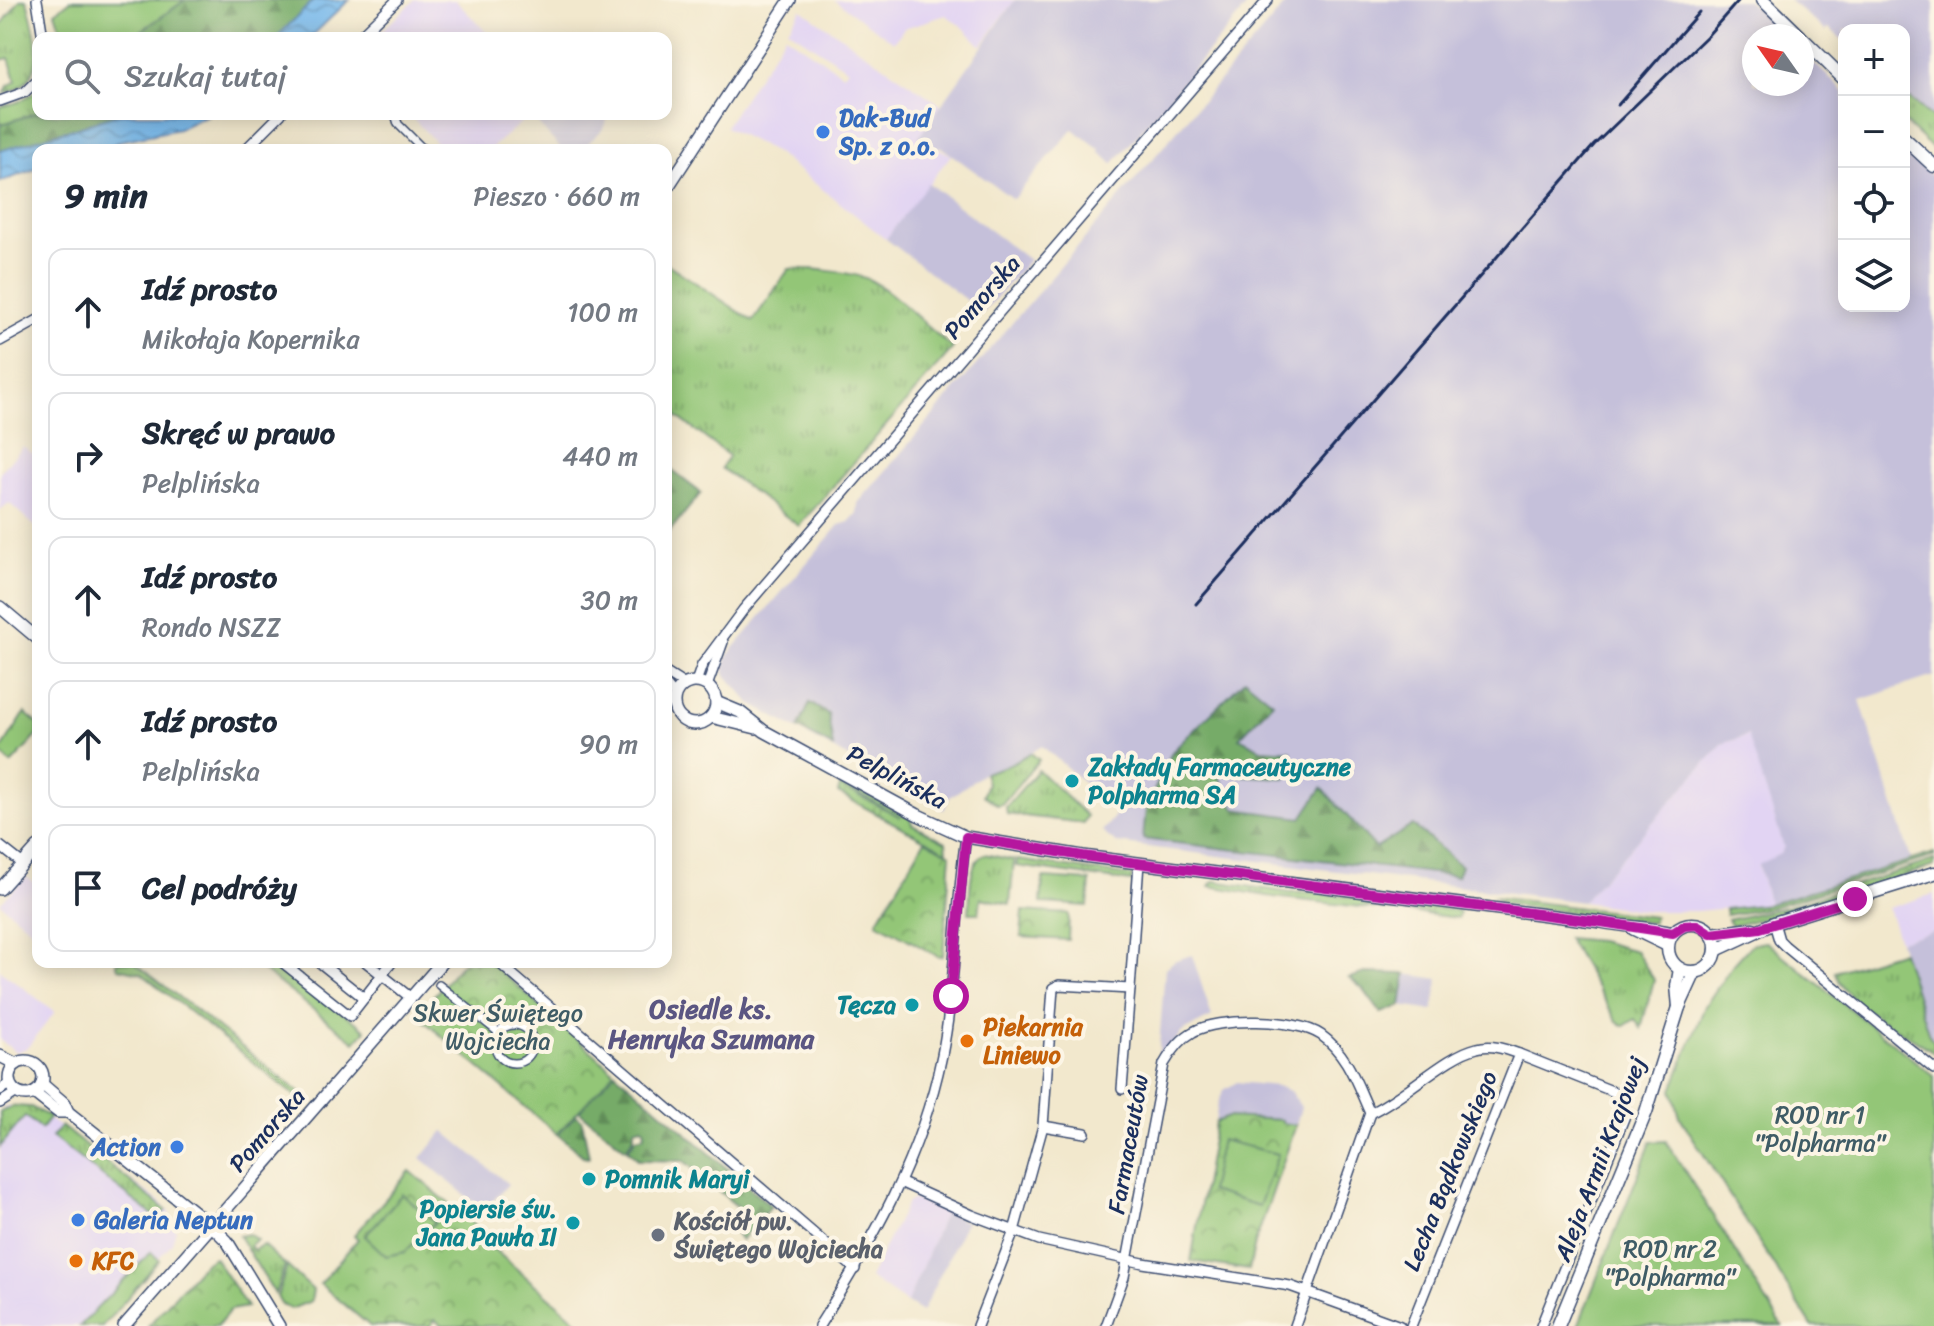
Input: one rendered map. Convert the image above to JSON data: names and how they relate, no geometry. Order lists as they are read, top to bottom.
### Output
{
  "streets": {
    "main road": ["Aleja Armii Krajowej"],
    "street": [
      "Pomorska",
      "Pelplińska",
      "Farmaceutów",
      "Lecha Bądkowskiego"
    ]
  },
  "crossings": [
    ["Pomorska", "Pelplińska"],
    ["Pelplińska", "Aleja Armii Krajowej"],
    ["Farmaceutów", "Lecha Bądkowskiego"],
    ["Aleja Armii Krajowej", "Lecha Bądkowskiego"]
  ],
  "districts": ["Osiedle ks. Henryka Szumana"],
  "parks": ["Skwer Świętego Wojciecha", "ROD nr 1 \"Polpharma\"", "ROD nr 2 \"Polpharma\""],
  "places": [
    "Dak-Bud Sp. z o.o.",
    "Zakłady Farmaceutyczne Polpharma SA",
    "Tęcza",
    "Piekarnia Liniewo",
    "Action",
    "Pomnik Maryi",
    "Galeria Neptun",
    "Popiersie św. Jana Pawła II",
    "Kościół pw. Świętego Wojciecha",
    "KFC"
  ],
  "north": "top left",
  "page": {
    "map_buttons": ["+", "−"],
    "search": "Szukaj tutaj",
    "heading": ["9 min", "Pieszo · 660 m"],
    "list": [
      ["Idź prosto", "Mikołaja Kopernika", "100 m"],
      ["Skręć w prawo", "Pelplińska", "440 m"],
      ["Idź prosto", "Rondo NSZZ", "30 m"],
      ["Idź prosto", "Pelplińska", "90 m"],
      "Cel podróży"
    ]
  }
}
